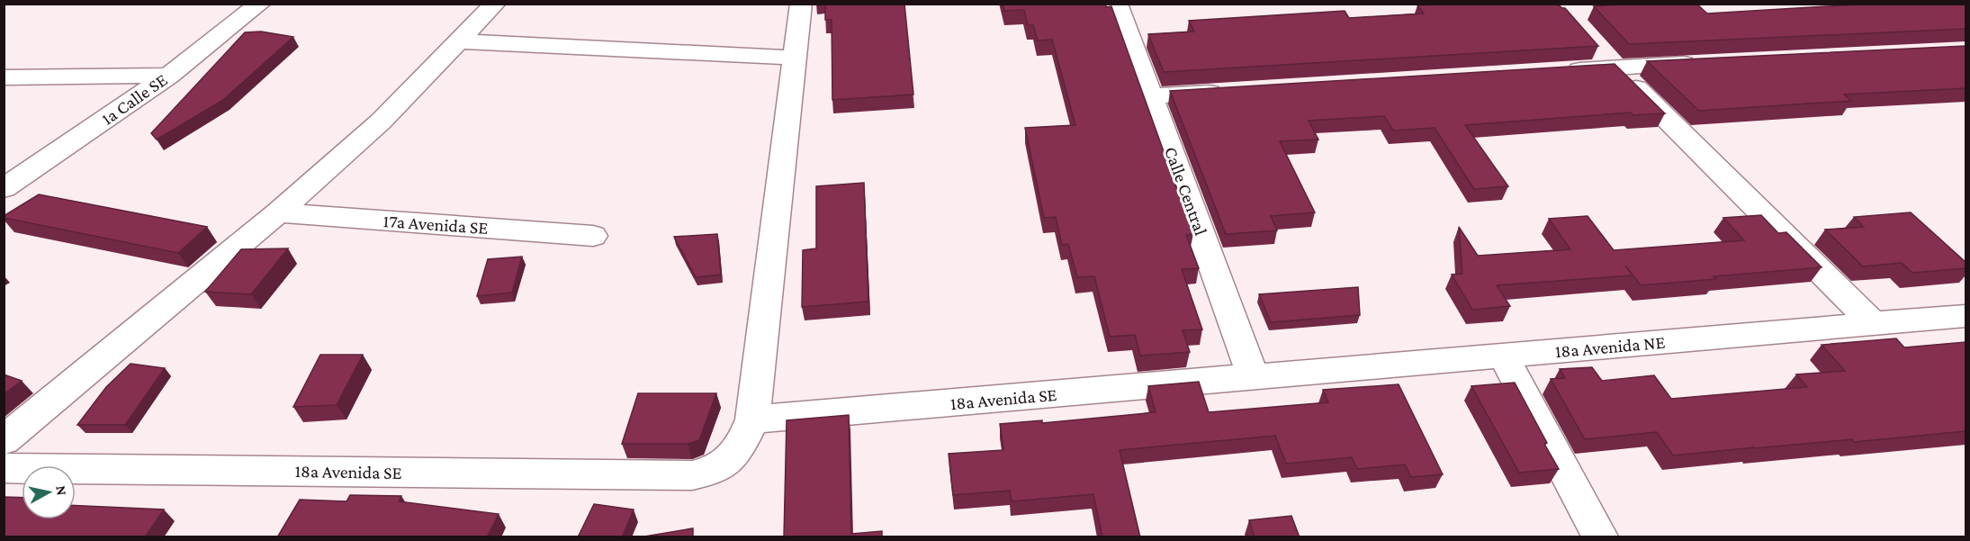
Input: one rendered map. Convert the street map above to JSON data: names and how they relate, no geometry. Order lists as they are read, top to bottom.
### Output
{
  "streets": {
    "street": [
      "1a Calle SE",
      "Calle Central",
      "17a Avenida SE",
      "18a Avenida NE",
      "18a Avenida SE"
    ]
  },
  "crossings": [
    ["Calle Central", "18a Avenida NE"],
    ["Calle Central", "18a Avenida SE"],
    ["18a Avenida NE", "18a Avenida SE"]
  ],
  "north": "right"
}
